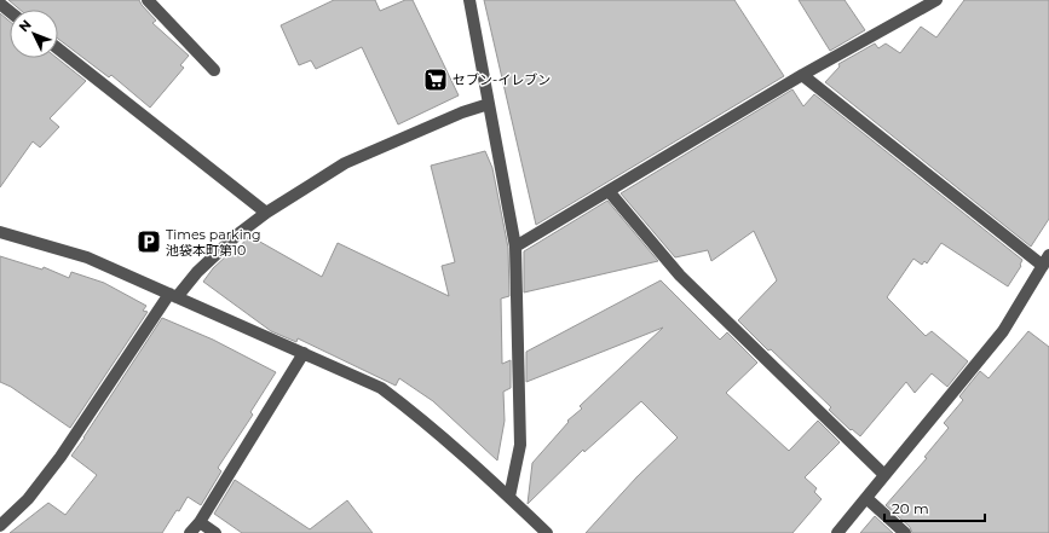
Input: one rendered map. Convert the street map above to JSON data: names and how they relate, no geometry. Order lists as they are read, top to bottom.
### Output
{
  "places": {
    "supermarket": ["セブン-イレブン"],
    "parking": ["Times parking 池袋本町第10"]
  },
  "scale_bar": "20 m",
  "north": "top left"
}
